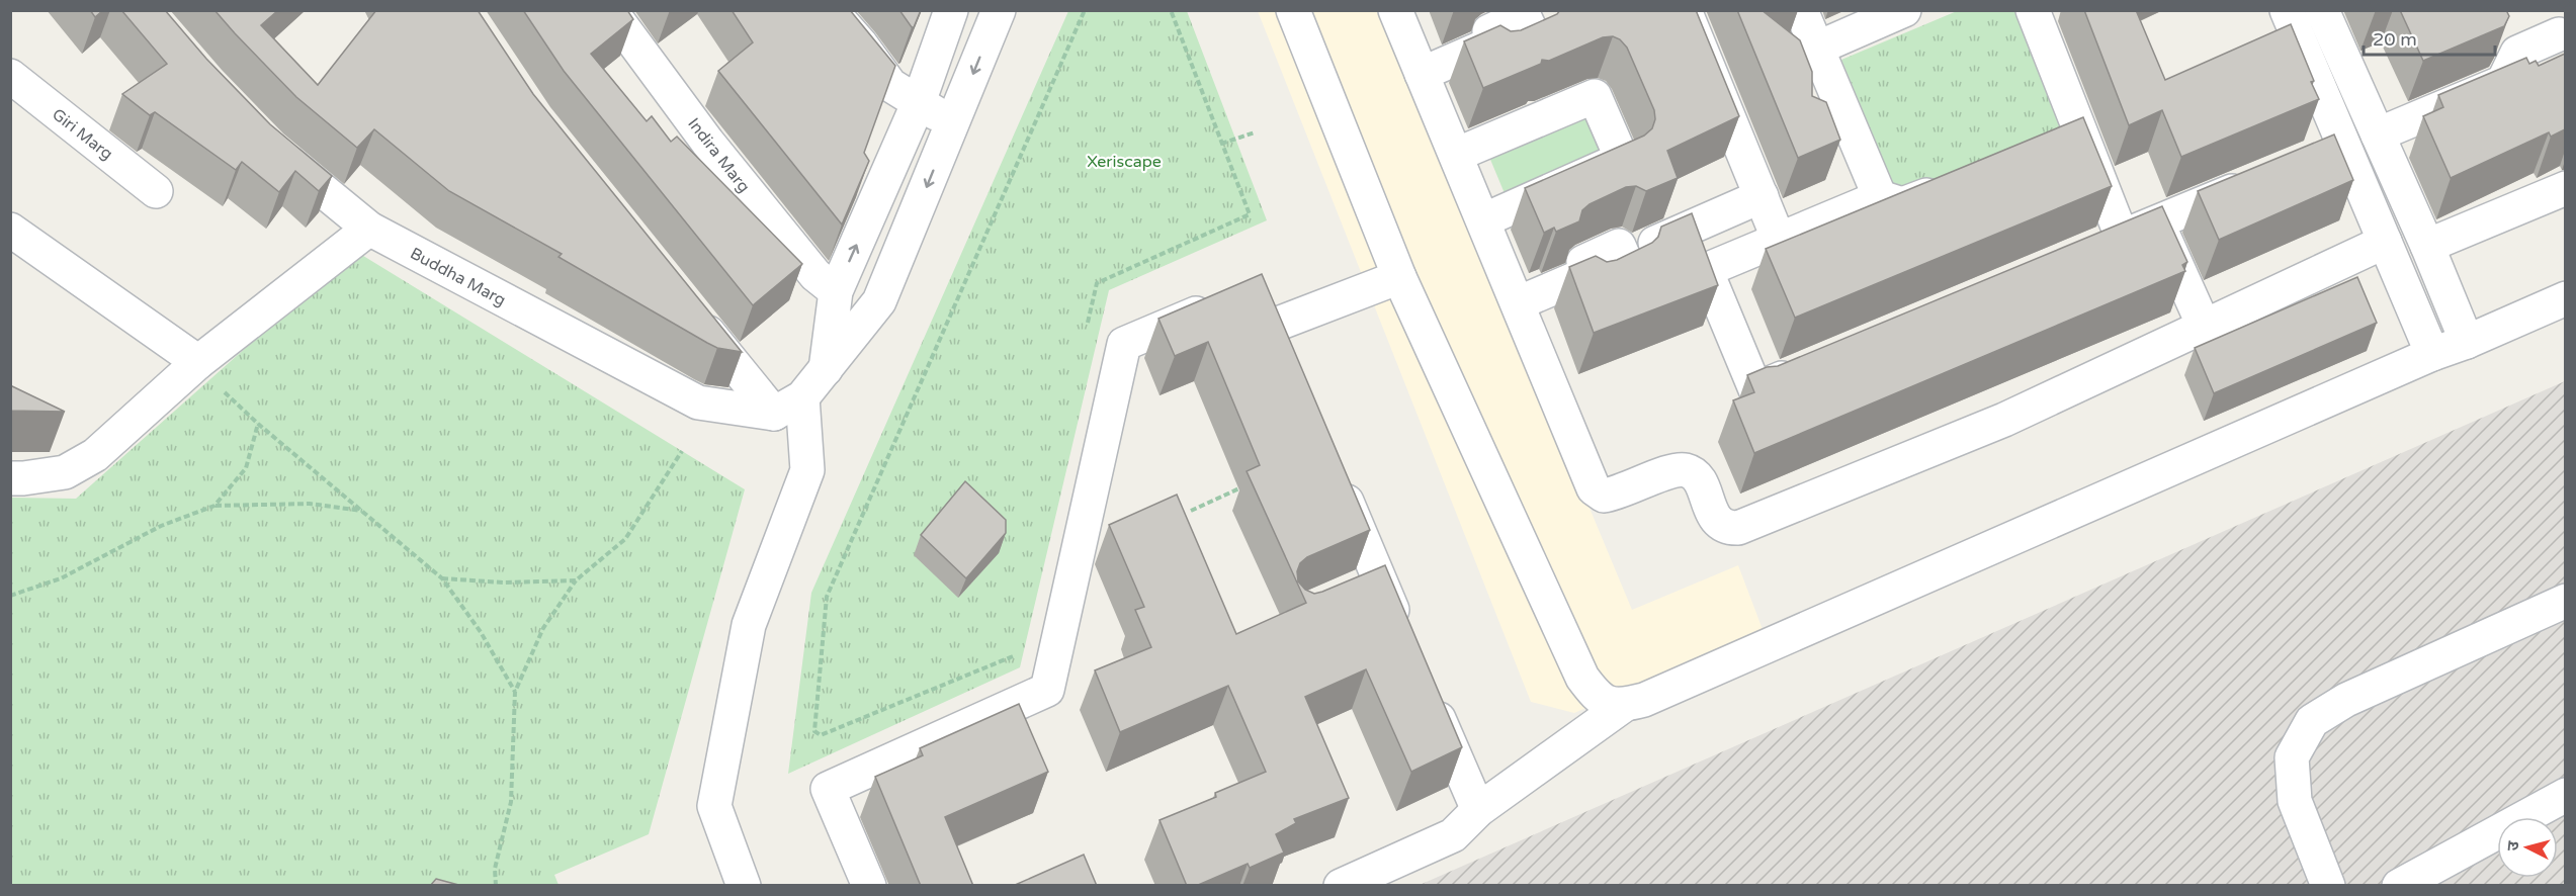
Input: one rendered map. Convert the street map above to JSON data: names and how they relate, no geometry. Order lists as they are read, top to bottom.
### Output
{
  "streets": {
    "street": ["Giri Marg", "Indira Marg", "Buddha Marg"]
  },
  "parks": ["Xeriscape"],
  "scale_bar": "20 m",
  "north": "left"
}
